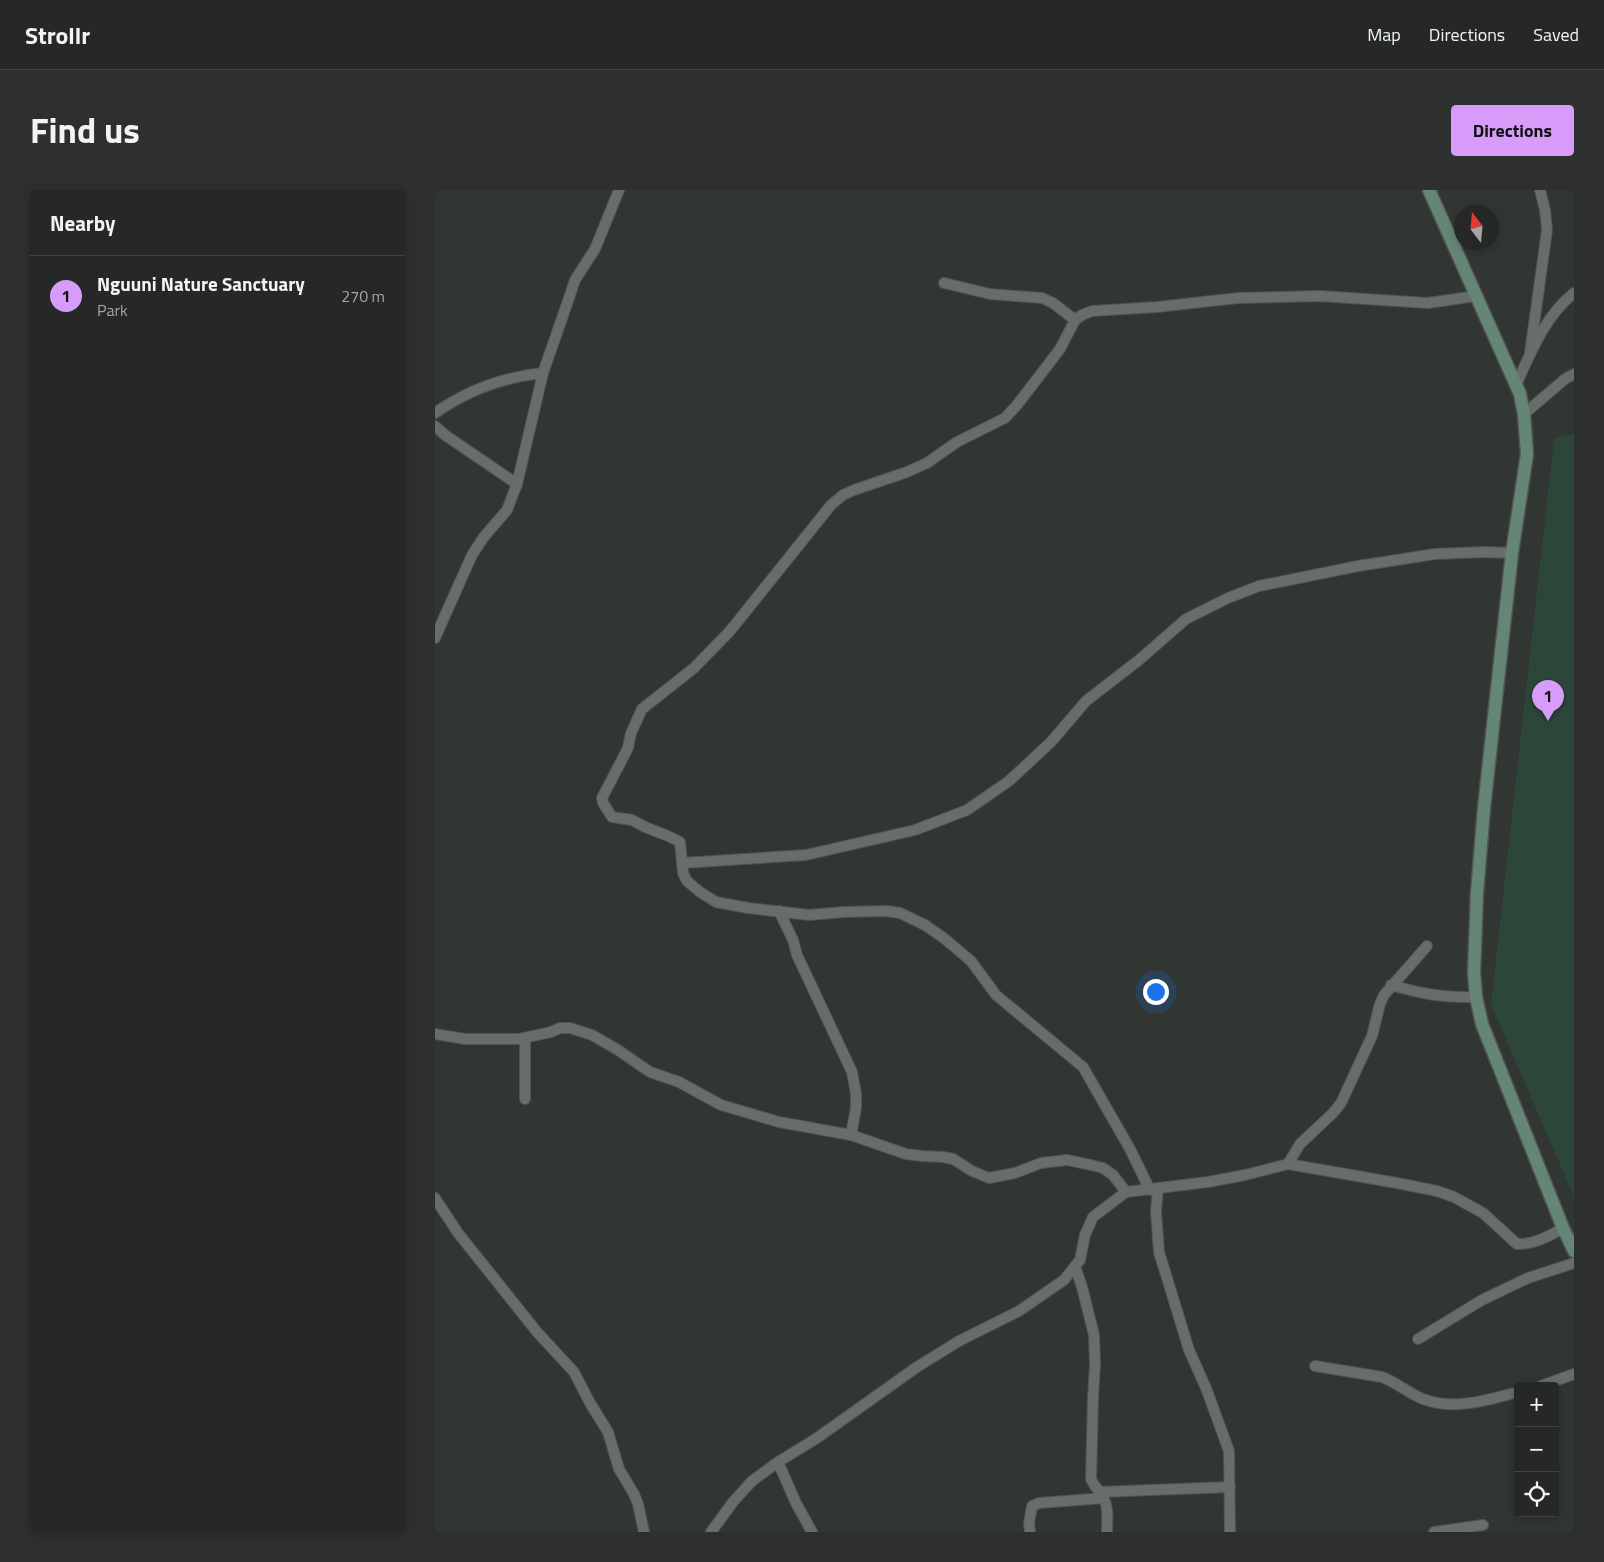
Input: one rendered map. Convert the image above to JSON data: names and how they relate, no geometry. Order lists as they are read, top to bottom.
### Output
{
  "north": "top",
  "page": {
    "header": "Strollr",
    "nav": ["Map", "Directions", "Saved"],
    "title": "Find us",
    "buttons": "Directions",
    "heading": "Nearby",
    "list": [
      {
        "mark": "1",
        "name": "Nguuni Nature Sanctuary",
        "note": "Park",
        "value": "270 m"
      }
    ],
    "pins": "1",
    "map_buttons": ["+", "−"]
  }
}
